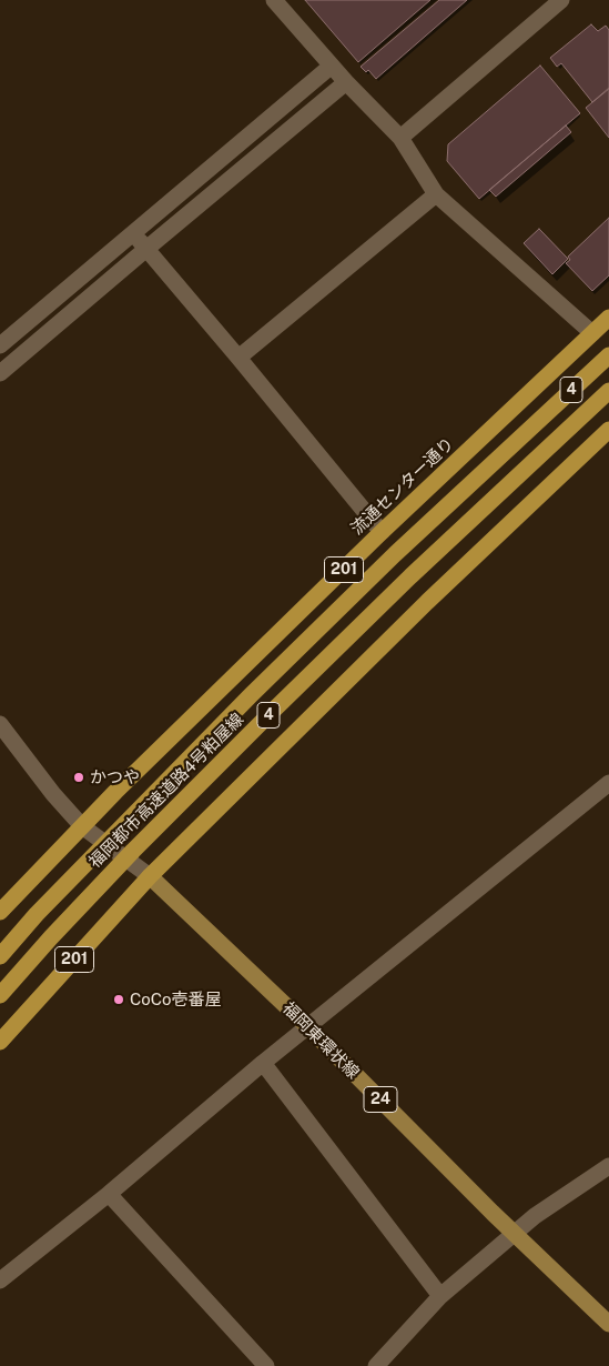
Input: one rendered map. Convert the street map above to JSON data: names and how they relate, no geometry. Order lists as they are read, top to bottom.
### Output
{
  "streets": {
    "highway": [
      "4",
      "流通センター通り",
      "201",
      "福岡都市高速道路4号粕屋線"
    ],
    "main road": ["福岡東環状線", "24"]
  },
  "crossings": [
    ["流通センター通り", "201"],
    ["201", "福岡東環状線"]
  ],
  "places": ["かつや", "CoCo壱番屋"]
}
